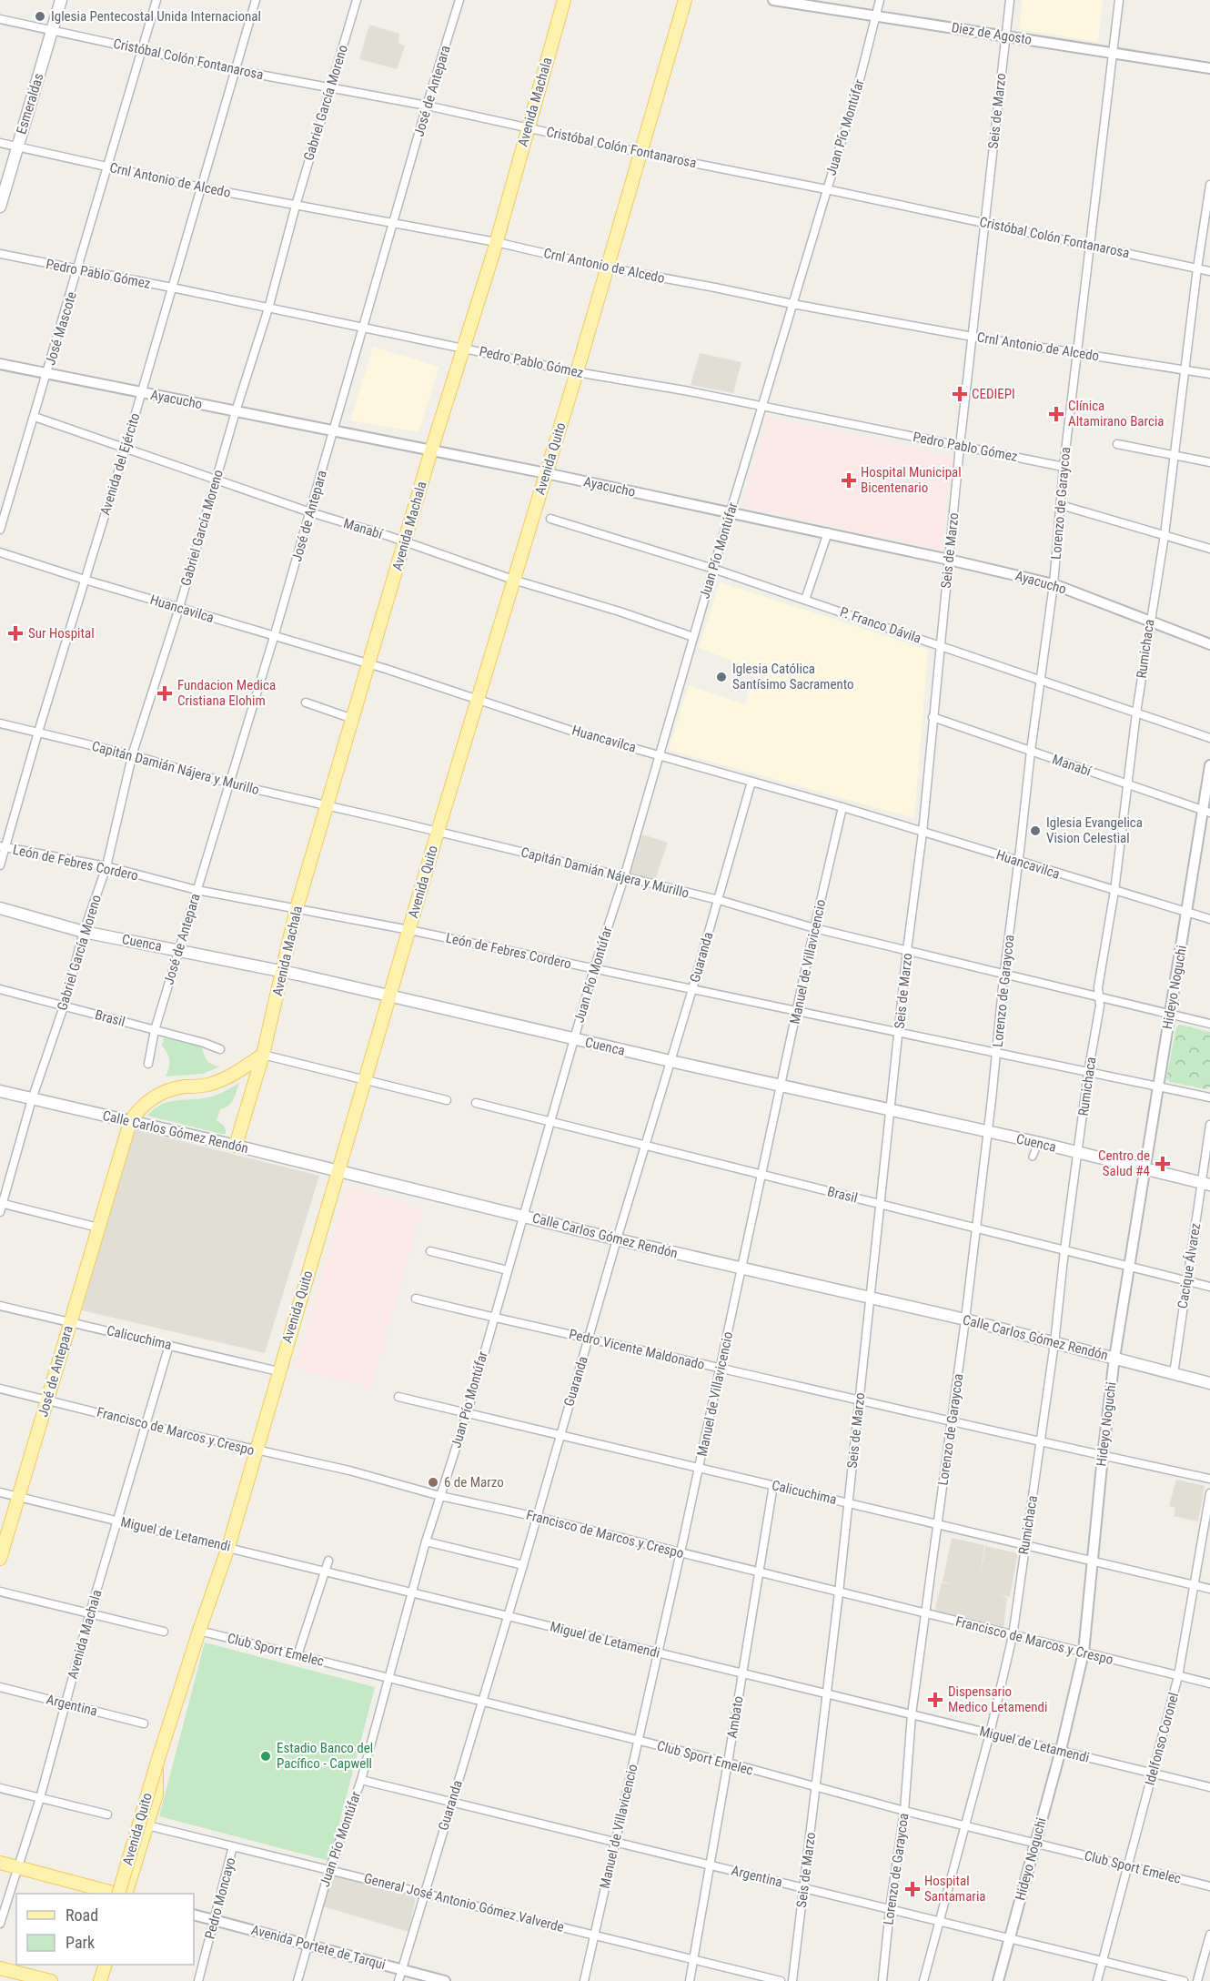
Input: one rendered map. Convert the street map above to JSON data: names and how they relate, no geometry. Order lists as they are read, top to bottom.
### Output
{
  "streets": {
    "main road": [
      "José de Antepara",
      "Avenida Machala",
      "Esmeraldas",
      "Avenida Quito",
      "Cuenca",
      "Calle Carlos Gómez Rendón"
    ],
    "street": [
      "Diez de Agosto",
      "Cristóbal Colón Fontanarosa",
      "Gabriel García Moreno",
      "Seis de Marzo",
      "Juan Pío Montúfar",
      "Crnl Antonio de Alcedo",
      "Pedro Pablo Gómez",
      "José Mascote",
      "Ayacucho",
      "Avenida del Ejército",
      "Lorenzo de Garaycoa",
      "Manabí",
      "Huancavilca",
      "P. Franco Dávila",
      "Rumichaca",
      "Capitán Damián Nájera y Murillo",
      "León de Febres Cordero",
      "Guaranda",
      "Manuel de Villavicencio",
      "Hideyo Noguchi",
      "Brasil",
      "Cacique Álvarez",
      "Calicuchima",
      "Pedro Vicente Maldonado",
      "Francisco de Marcos y Crespo",
      "Miguel de Letamendi",
      "Club Sport Emelec",
      "Argentina",
      "Ambato",
      "Idelfonso Coronel",
      "Pedro Moncayo",
      "General José Antonio Gómez Valverde",
      "Avenida Portete de Tarqui"
    ]
  },
  "crossings": [
    ["Diez de Agosto", "Seis de Marzo"],
    ["Diez de Agosto", "Juan Pío Montúfar"],
    ["Diez de Agosto", "Lorenzo de Garaycoa"],
    ["Cristóbal Colón Fontanarosa", "José de Antepara"],
    ["Cristóbal Colón Fontanarosa", "Avenida Machala"],
    ["Cristóbal Colón Fontanarosa", "Gabriel García Moreno"],
    ["Cristóbal Colón Fontanarosa", "Esmeraldas"],
    ["Cristóbal Colón Fontanarosa", "Seis de Marzo"],
    ["Cristóbal Colón Fontanarosa", "Juan Pío Montúfar"],
    ["Cristóbal Colón Fontanarosa", "José Mascote"],
    ["Cristóbal Colón Fontanarosa", "Avenida Quito"],
    ["Cristóbal Colón Fontanarosa", "Avenida del Ejército"],
    ["Cristóbal Colón Fontanarosa", "Lorenzo de Garaycoa"],
    ["Cristóbal Colón Fontanarosa", "Rumichaca"],
    ["José de Antepara", "Crnl Antonio de Alcedo"],
    ["José de Antepara", "Pedro Pablo Gómez"],
    ["José de Antepara", "Ayacucho"],
    ["José de Antepara", "Manabí"],
    ["José de Antepara", "Huancavilca"],
    ["José de Antepara", "Capitán Damián Nájera y Murillo"],
    ["José de Antepara", "León de Febres Cordero"],
    ["José de Antepara", "Cuenca"],
    ["José de Antepara", "Brasil"],
    ["José de Antepara", "Calle Carlos Gómez Rendón"],
    ["José de Antepara", "Calicuchima"],
    ["José de Antepara", "Francisco de Marcos y Crespo"],
    ["José de Antepara", "Miguel de Letamendi"],
    ["Avenida Machala", "Crnl Antonio de Alcedo"],
    ["Avenida Machala", "Pedro Pablo Gómez"],
    ["Avenida Machala", "Ayacucho"],
    ["Avenida Machala", "Manabí"],
    ["Avenida Machala", "Huancavilca"],
    ["Avenida Machala", "Capitán Damián Nájera y Murillo"],
    ["Avenida Machala", "León de Febres Cordero"],
    ["Avenida Machala", "Cuenca"],
    ["Avenida Machala", "Calle Carlos Gómez Rendón"],
    ["Avenida Machala", "Calicuchima"],
    ["Avenida Machala", "Francisco de Marcos y Crespo"],
    ["Avenida Machala", "Miguel de Letamendi"],
    ["Avenida Machala", "Argentina"],
    ["Gabriel García Moreno", "Crnl Antonio de Alcedo"],
    ["Gabriel García Moreno", "Pedro Pablo Gómez"],
    ["Gabriel García Moreno", "Ayacucho"],
    ["Gabriel García Moreno", "Manabí"],
    ["Gabriel García Moreno", "Huancavilca"],
    ["Gabriel García Moreno", "Capitán Damián Nájera y Murillo"],
    ["Gabriel García Moreno", "León de Febres Cordero"],
    ["Gabriel García Moreno", "Cuenca"],
    ["Gabriel García Moreno", "Brasil"],
    ["Gabriel García Moreno", "Calle Carlos Gómez Rendón"],
    ["Esmeraldas", "Crnl Antonio de Alcedo"],
    ["Seis de Marzo", "Crnl Antonio de Alcedo"],
    ["Seis de Marzo", "Pedro Pablo Gómez"],
    ["Seis de Marzo", "Ayacucho"],
    ["Seis de Marzo", "Manabí"],
    ["Seis de Marzo", "Huancavilca"],
    ["Seis de Marzo", "P. Franco Dávila"],
    ["Seis de Marzo", "Capitán Damián Nájera y Murillo"],
    ["Seis de Marzo", "León de Febres Cordero"],
    ["Seis de Marzo", "Cuenca"],
    ["Seis de Marzo", "Brasil"],
    ["Seis de Marzo", "Calle Carlos Gómez Rendón"],
    ["Seis de Marzo", "Calicuchima"],
    ["Seis de Marzo", "Pedro Vicente Maldonado"],
    ["Seis de Marzo", "Francisco de Marcos y Crespo"],
    ["Seis de Marzo", "Miguel de Letamendi"],
    ["Seis de Marzo", "Club Sport Emelec"],
    ["Seis de Marzo", "Argentina"],
    ["Juan Pío Montúfar", "Crnl Antonio de Alcedo"],
    ["Juan Pío Montúfar", "Pedro Pablo Gómez"],
    ["Juan Pío Montúfar", "Ayacucho"],
    ["Juan Pío Montúfar", "Manabí"],
    ["Juan Pío Montúfar", "Huancavilca"],
    ["Juan Pío Montúfar", "P. Franco Dávila"],
    ["Juan Pío Montúfar", "Capitán Damián Nájera y Murillo"],
    ["Juan Pío Montúfar", "León de Febres Cordero"],
    ["Juan Pío Montúfar", "Cuenca"],
    ["Juan Pío Montúfar", "Brasil"],
    ["Juan Pío Montúfar", "Calle Carlos Gómez Rendón"],
    ["Juan Pío Montúfar", "Calicuchima"],
    ["Juan Pío Montúfar", "Pedro Vicente Maldonado"],
    ["Juan Pío Montúfar", "Francisco de Marcos y Crespo"],
    ["Juan Pío Montúfar", "Miguel de Letamendi"],
    ["Juan Pío Montúfar", "Club Sport Emelec"],
    ["Juan Pío Montúfar", "Argentina"],
    ["Juan Pío Montúfar", "General José Antonio Gómez Valverde"],
    ["Juan Pío Montúfar", "Avenida Portete de Tarqui"],
    ["Crnl Antonio de Alcedo", "José Mascote"],
    ["Crnl Antonio de Alcedo", "Avenida Quito"],
    ["Crnl Antonio de Alcedo", "Avenida del Ejército"],
    ["Crnl Antonio de Alcedo", "Lorenzo de Garaycoa"],
    ["Crnl Antonio de Alcedo", "Rumichaca"],
    ["Pedro Pablo Gómez", "José Mascote"],
    ["Pedro Pablo Gómez", "Avenida Quito"],
    ["Pedro Pablo Gómez", "Avenida del Ejército"],
    ["Pedro Pablo Gómez", "Lorenzo de Garaycoa"],
    ["José Mascote", "Ayacucho"],
    ["José Mascote", "Manabí"],
    ["Ayacucho", "Avenida Quito"],
    ["Ayacucho", "Avenida del Ejército"],
    ["Ayacucho", "Lorenzo de Garaycoa"],
    ["Ayacucho", "Rumichaca"],
    ["Avenida Quito", "Manabí"],
    ["Avenida Quito", "Huancavilca"],
    ["Avenida Quito", "Capitán Damián Nájera y Murillo"],
    ["Avenida Quito", "León de Febres Cordero"],
    ["Avenida Quito", "Cuenca"],
    ["Avenida Quito", "Calle Carlos Gómez Rendón"],
    ["Avenida Quito", "Calicuchima"],
    ["Avenida Quito", "Francisco de Marcos y Crespo"],
    ["Avenida Quito", "Miguel de Letamendi"],
    ["Avenida Quito", "Club Sport Emelec"],
    ["Avenida Quito", "General José Antonio Gómez Valverde"],
    ["Avenida del Ejército", "Manabí"],
    ["Avenida del Ejército", "Huancavilca"],
    ["Avenida del Ejército", "Capitán Damián Nájera y Murillo"],
    ["Avenida del Ejército", "León de Febres Cordero"],
    ["Lorenzo de Garaycoa", "Manabí"],
    ["Lorenzo de Garaycoa", "Huancavilca"],
    ["Lorenzo de Garaycoa", "P. Franco Dávila"],
    ["Lorenzo de Garaycoa", "Capitán Damián Nájera y Murillo"],
    ["Lorenzo de Garaycoa", "León de Febres Cordero"],
    ["Lorenzo de Garaycoa", "Cuenca"],
    ["Lorenzo de Garaycoa", "Brasil"],
    ["Lorenzo de Garaycoa", "Calle Carlos Gómez Rendón"],
    ["Lorenzo de Garaycoa", "Calicuchima"],
    ["Lorenzo de Garaycoa", "Pedro Vicente Maldonado"],
    ["Lorenzo de Garaycoa", "Francisco de Marcos y Crespo"],
    ["Lorenzo de Garaycoa", "Miguel de Letamendi"],
    ["Lorenzo de Garaycoa", "Club Sport Emelec"],
    ["Lorenzo de Garaycoa", "Argentina"],
    ["Manabí", "Rumichaca"],
    ["Manabí", "Hideyo Noguchi"],
    ["Huancavilca", "Rumichaca"],
    ["Huancavilca", "Guaranda"],
    ["Huancavilca", "Manuel de Villavicencio"],
    ["Huancavilca", "Hideyo Noguchi"],
    ["P. Franco Dávila", "Rumichaca"],
    ["Rumichaca", "Capitán Damián Nájera y Murillo"],
    ["Rumichaca", "León de Febres Cordero"],
    ["Rumichaca", "Cuenca"],
    ["Rumichaca", "Brasil"],
    ["Rumichaca", "Calle Carlos Gómez Rendón"],
    ["Rumichaca", "Calicuchima"],
    ["Rumichaca", "Pedro Vicente Maldonado"],
    ["Rumichaca", "Francisco de Marcos y Crespo"],
    ["Rumichaca", "Miguel de Letamendi"],
    ["Rumichaca", "Club Sport Emelec"],
    ["Rumichaca", "Argentina"],
    ["Capitán Damián Nájera y Murillo", "Guaranda"],
    ["Capitán Damián Nájera y Murillo", "Manuel de Villavicencio"],
    ["Capitán Damián Nájera y Murillo", "Hideyo Noguchi"],
    ["León de Febres Cordero", "Guaranda"],
    ["León de Febres Cordero", "Manuel de Villavicencio"],
    ["León de Febres Cordero", "Hideyo Noguchi"],
    ["Cuenca", "Guaranda"],
    ["Cuenca", "Manuel de Villavicencio"],
    ["Cuenca", "Hideyo Noguchi"],
    ["Cuenca", "Cacique Álvarez"],
    ["Guaranda", "Brasil"],
    ["Guaranda", "Calle Carlos Gómez Rendón"],
    ["Guaranda", "Calicuchima"],
    ["Guaranda", "Pedro Vicente Maldonado"],
    ["Guaranda", "Francisco de Marcos y Crespo"],
    ["Guaranda", "Miguel de Letamendi"],
    ["Guaranda", "Club Sport Emelec"],
    ["Guaranda", "Argentina"],
    ["Guaranda", "General José Antonio Gómez Valverde"],
    ["Guaranda", "Avenida Portete de Tarqui"],
    ["Manuel de Villavicencio", "Brasil"],
    ["Manuel de Villavicencio", "Calle Carlos Gómez Rendón"],
    ["Manuel de Villavicencio", "Calicuchima"],
    ["Manuel de Villavicencio", "Pedro Vicente Maldonado"],
    ["Manuel de Villavicencio", "Francisco de Marcos y Crespo"],
    ["Manuel de Villavicencio", "Miguel de Letamendi"],
    ["Manuel de Villavicencio", "Club Sport Emelec"],
    ["Manuel de Villavicencio", "Argentina"],
    ["Manuel de Villavicencio", "General José Antonio Gómez Valverde"],
    ["Hideyo Noguchi", "Brasil"],
    ["Hideyo Noguchi", "Calle Carlos Gómez Rendón"],
    ["Hideyo Noguchi", "Calicuchima"],
    ["Hideyo Noguchi", "Pedro Vicente Maldonado"],
    ["Hideyo Noguchi", "Francisco de Marcos y Crespo"],
    ["Hideyo Noguchi", "Miguel de Letamendi"],
    ["Hideyo Noguchi", "Club Sport Emelec"],
    ["Hideyo Noguchi", "Argentina"],
    ["Brasil", "Cacique Álvarez"],
    ["Calle Carlos Gómez Rendón", "Cacique Álvarez"],
    ["Calicuchima", "Ambato"],
    ["Calicuchima", "Idelfonso Coronel"],
    ["Francisco de Marcos y Crespo", "Ambato"],
    ["Francisco de Marcos y Crespo", "Idelfonso Coronel"],
    ["Miguel de Letamendi", "Ambato"],
    ["Miguel de Letamendi", "Idelfonso Coronel"],
    ["Club Sport Emelec", "Ambato"],
    ["Club Sport Emelec", "Idelfonso Coronel"],
    ["Argentina", "Ambato"],
    ["Argentina", "Idelfonso Coronel"],
    ["Ambato", "General José Antonio Gómez Valverde"],
    ["Pedro Moncayo", "General José Antonio Gómez Valverde"],
    ["Pedro Moncayo", "Avenida Portete de Tarqui"]
  ],
  "places": {
    "other": [
      "Iglesia Pentecostal Unida Internacional",
      "Iglesia Católica Santísimo Sacramento",
      "Iglesia Evangelica Vision Celestial",
      "6 de Marzo",
      "Estadio Banco del Pacífico - Capwell"
    ],
    "health": [
      "CEDIEPI",
      "Clínica Altamirano Barcia",
      "Hospital Municipal Bicentenario",
      "Sur Hospital",
      "Fundacion Medica Cristiana Elohim",
      "Centro de Salud #4",
      "Dispensario Medico Letamendi",
      "Hospital Santamaria"
    ]
  },
  "legend": ["Road", "Park"]
}
